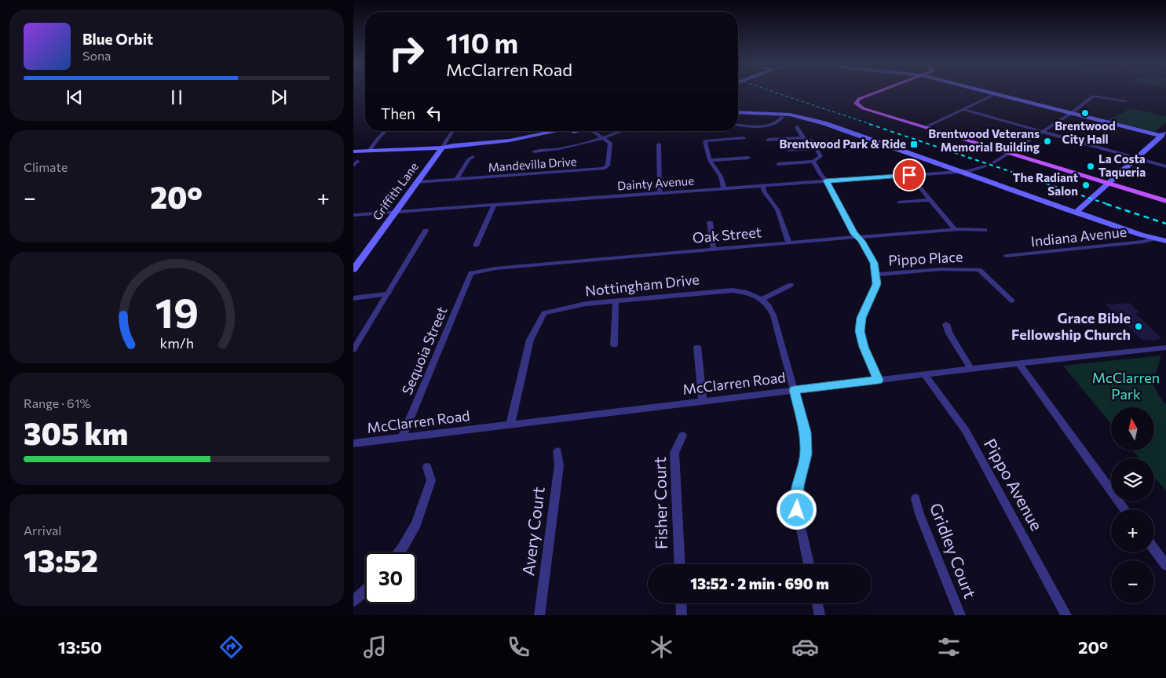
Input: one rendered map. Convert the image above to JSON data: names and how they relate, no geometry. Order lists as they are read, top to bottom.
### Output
{
  "streets": {
    "street": [
      "Mandevilla Drive",
      "Dainty Avenue",
      "Griffith Lane",
      "Oak Street",
      "Indiana Avenue",
      "Pippo Place",
      "Nottingham Drive",
      "Sequoia Street",
      "McClarren Road",
      "Pippo Avenue",
      "Fisher Court",
      "Avery Court",
      "Gridley Court"
    ]
  },
  "crossings": [
    ["Mandevilla Drive", "Griffith Lane"],
    ["Dainty Avenue", "Griffith Lane"],
    ["Oak Street", "Sequoia Street"],
    ["Nottingham Drive", "McClarren Road"],
    ["Sequoia Street", "McClarren Road"],
    ["McClarren Road", "Pippo Avenue"]
  ],
  "parks": ["McClarren Park"],
  "places": {
    "other": [
      "Brentwood City Hall",
      "Brentwood Veterans Memorial Building",
      "La Costa Taqueria",
      "The Radiant Salon",
      "Grace Bible Fellowship Church"
    ],
    "transit": ["Brentwood Park & Ride"]
  },
  "north": "top",
  "page": {
    "turn": ["110 m", "McClarren Road"],
    "song": ["Blue Orbit", "Sona"],
    "then": "Then",
    "tile": [
      "Climate",
      ["Range · 61%", "305 km"],
      ["Arrival", "13:52"]
    ],
    "heat": ["−", "20°", "+"],
    "map_buttons": ["+", "−"],
    "limit": "30",
    "trip": "13:52 · 2 min · 690 m",
    "tabs": ["13:50", "20°"],
    "gauge": ["19", "km/h"]
  }
}
